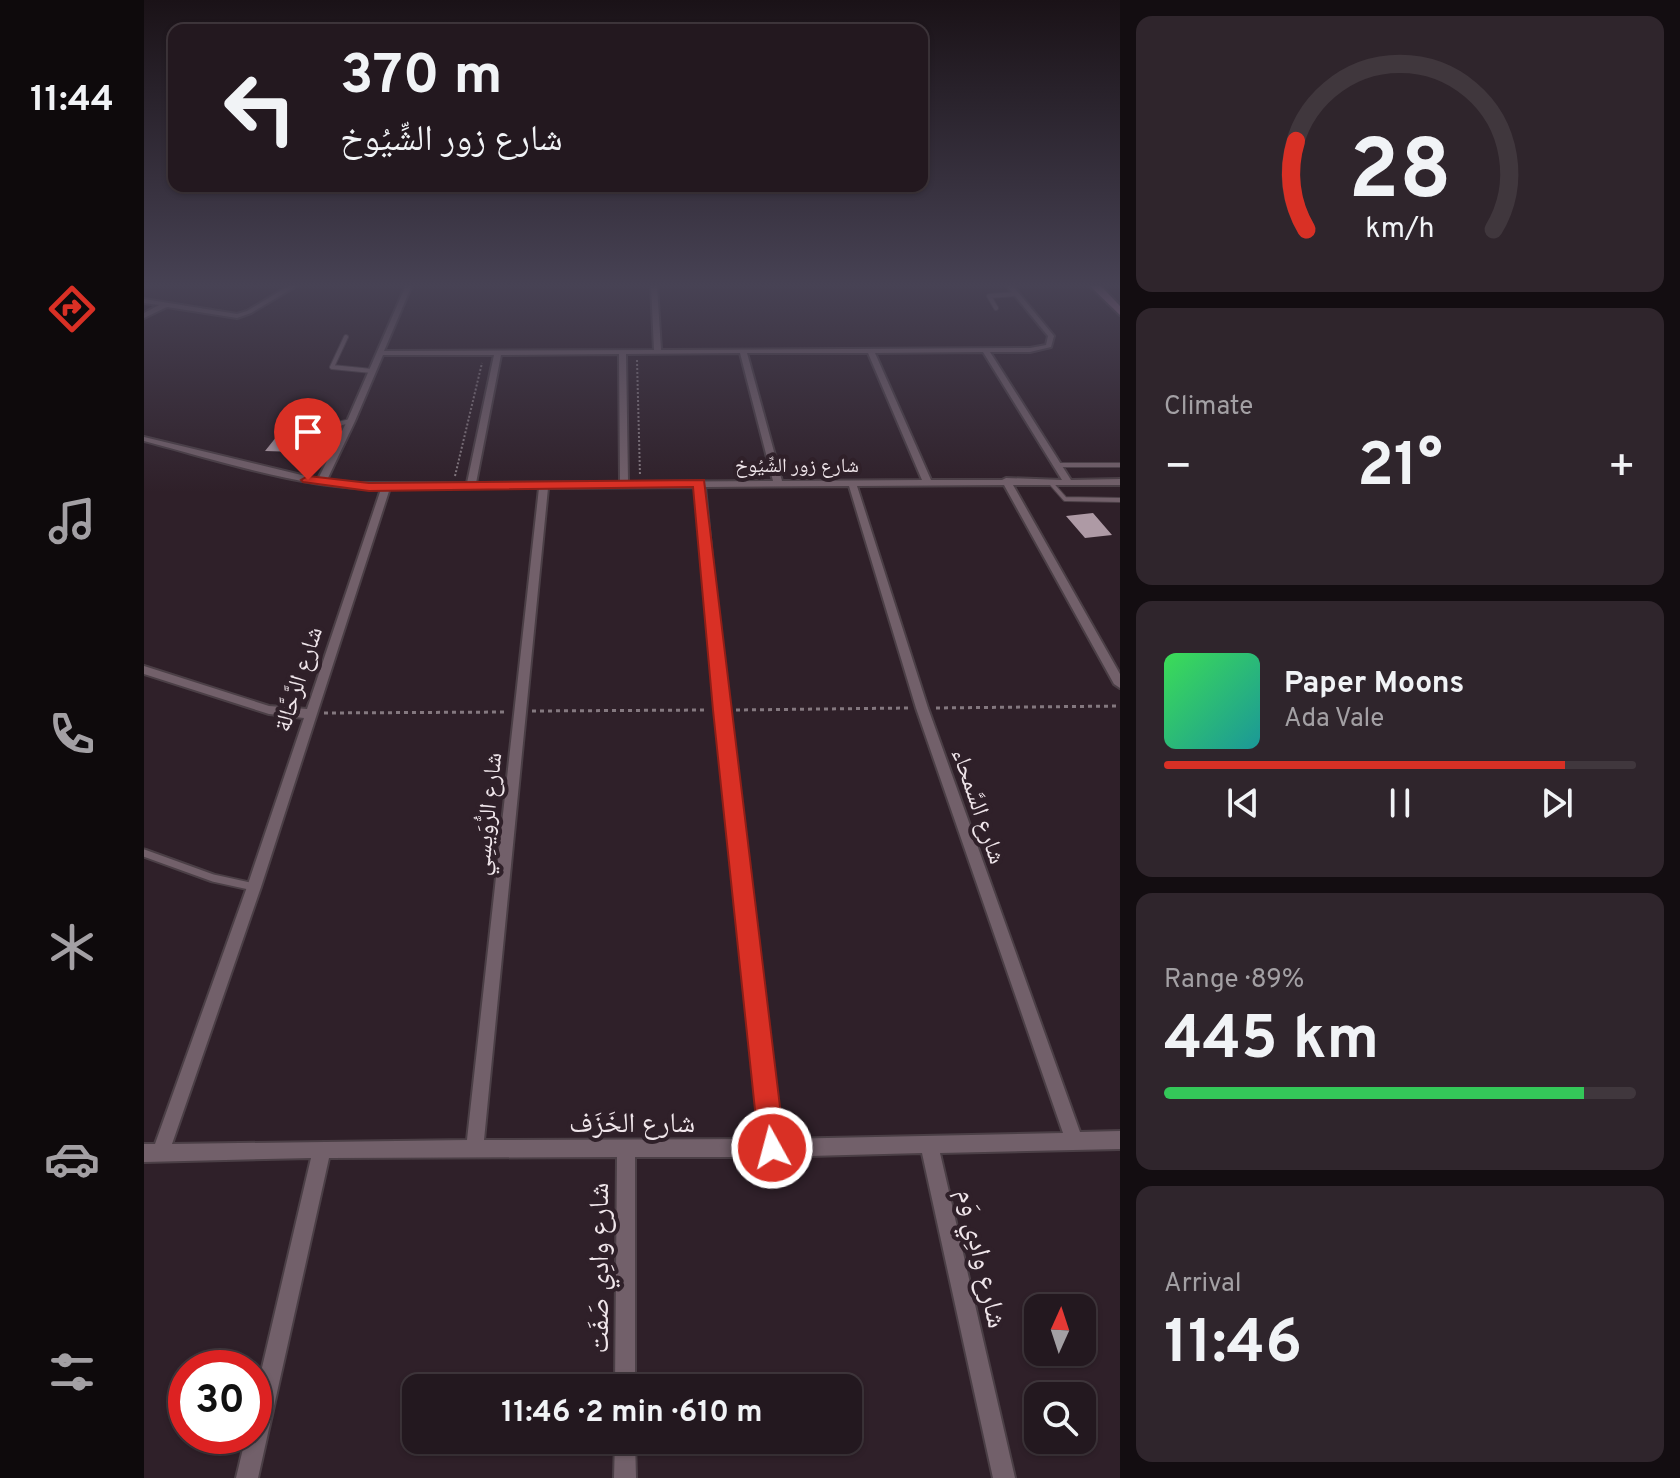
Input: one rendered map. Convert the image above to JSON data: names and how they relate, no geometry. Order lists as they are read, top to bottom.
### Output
{
  "streets": {
    "street": [
      "شارع زور الشِّيُوخ",
      "شارع الرَّحَّالة",
      "شارع السَّمحاء",
      "شارع الرُّوَيسِي",
      "شارع الخَزَف",
      "شارع وادِي وَم",
      "شارع وادِي صَفَت"
    ]
  },
  "crossings": [
    ["شارع زور الشِّيُوخ", "شارع الرَّحَّالة"],
    ["شارع زور الشِّيُوخ", "شارع السَّمحاء"],
    ["شارع زور الشِّيُوخ", "شارع الرُّوَيسِي"],
    ["شارع الرَّحَّالة", "شارع الخَزَف"],
    ["شارع السَّمحاء", "شارع الخَزَف"],
    ["شارع الرُّوَيسِي", "شارع الخَزَف"],
    ["شارع الخَزَف", "شارع وادِي وَم"],
    ["شارع الخَزَف", "شارع وادِي صَفَت"]
  ],
  "north": "top",
  "page": {
    "tabs": "11:44",
    "turn": ["370 m", "شارع زور الشِّيُوخ"],
    "tile": [
      "Climate",
      ["Range · 89%", "445 km"],
      ["Arrival", "11:46"]
    ],
    "heat": ["−", "21°", "+"],
    "song": ["Paper Moons", "Ada Vale"],
    "limit": "30",
    "trip": "11:46 · 2 min · 610 m",
    "gauge": ["28", "km/h"]
  }
}
